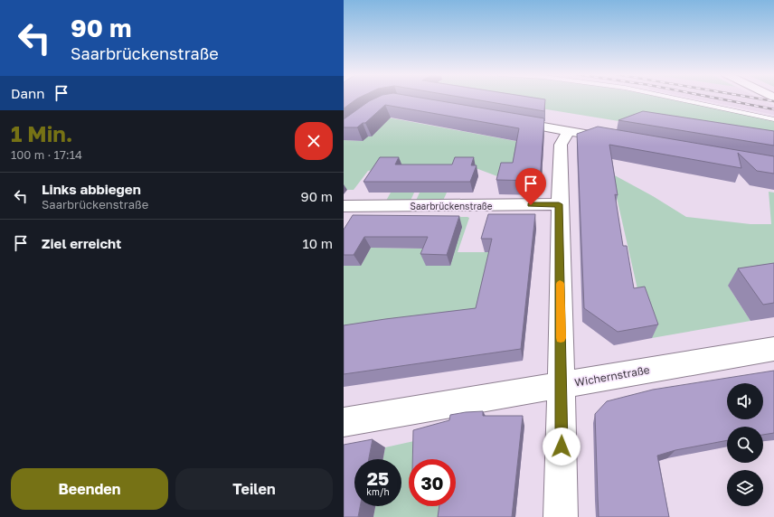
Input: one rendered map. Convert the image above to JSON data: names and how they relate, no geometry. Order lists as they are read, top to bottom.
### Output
{
  "streets": {
    "street": ["Saarbrückenstraße", "Wichernstraße"]
  },
  "page": {
    "turn": ["90 m", "Saarbrückenstraße"],
    "then": "Dann",
    "heading": ["1 Min.", "100 m · 17:14"],
    "list": [
      {
        "name": "Links abbiegen",
        "note": "Saarbrückenstraße",
        "value": "90 m"
      },
      {
        "name": "Ziel erreicht",
        "value": "10 m"
      }
    ],
    "speed": "25 km/h",
    "limit": "30",
    "buttons": ["Beenden", "Teilen"]
  }
}
